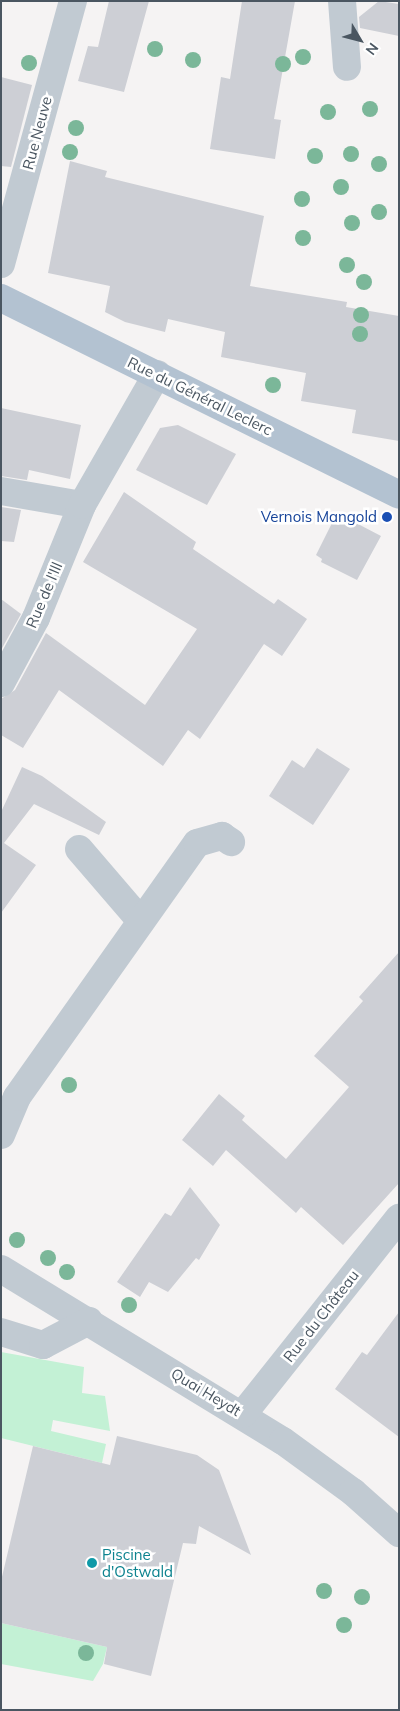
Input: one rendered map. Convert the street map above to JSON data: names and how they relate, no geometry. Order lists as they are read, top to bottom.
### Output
{
  "streets": {
    "main road": ["Rue du Général Leclerc"],
    "street": [
      "Rue Neuve",
      "Rue de l'Ill",
      "Rue du Château",
      "Quai Heydt"
    ]
  },
  "crossings": [
    ["Rue du Général Leclerc", "Rue de l'Ill"],
    ["Rue du Château", "Quai Heydt"]
  ],
  "places": ["Vernois Mangold", "Piscine d'Ostwald"],
  "north": "bottom right"
}
